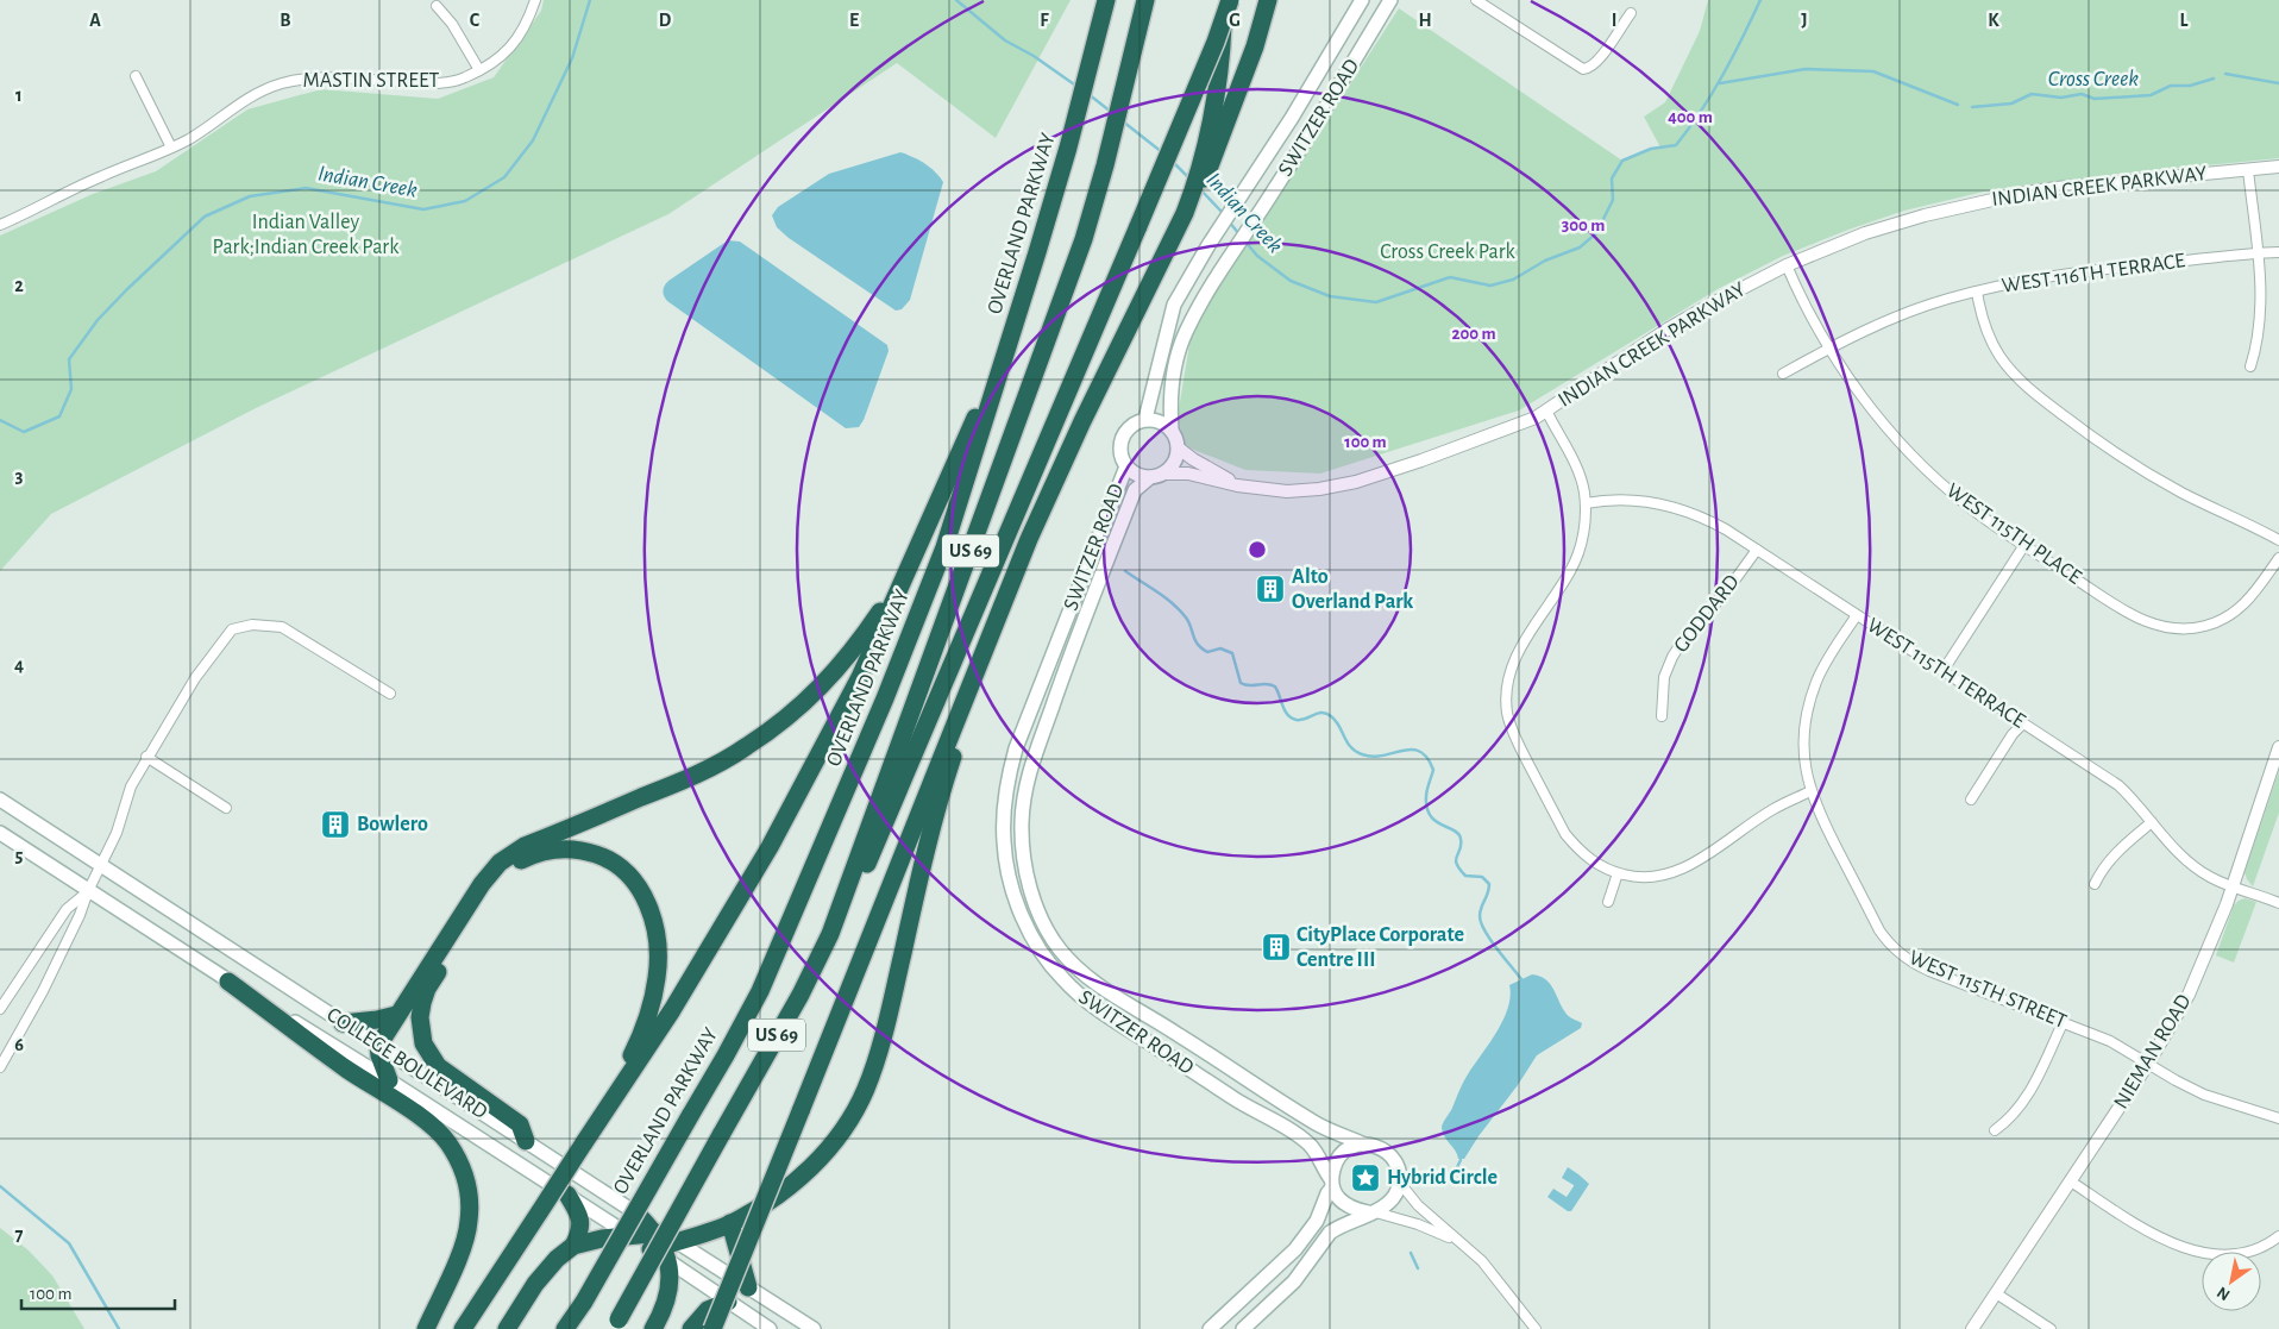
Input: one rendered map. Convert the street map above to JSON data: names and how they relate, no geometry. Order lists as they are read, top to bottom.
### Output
{
  "streets": {
    "highway": ["OVERLAND PARKWAY", "US 69"],
    "main road": ["SWITZER ROAD", "COLLEGE BOULEVARD"],
    "street": [
      "MASTIN STREET",
      "INDIAN CREEK PARKWAY",
      "WEST 116TH TERRACE",
      "WEST 115TH PLACE",
      "GODDARD",
      "WEST 115TH TERRACE",
      "WEST 115TH STREET",
      "NIEMAN ROAD"
    ]
  },
  "crossings": [
    ["SWITZER ROAD", "INDIAN CREEK PARKWAY"],
    ["INDIAN CREEK PARKWAY", "WEST 115TH PLACE"],
    ["WEST 116TH TERRACE", "WEST 115TH PLACE"],
    ["GODDARD", "WEST 115TH TERRACE"],
    ["WEST 115TH TERRACE", "WEST 115TH STREET"],
    ["WEST 115TH TERRACE", "NIEMAN ROAD"],
    ["WEST 115TH STREET", "NIEMAN ROAD"]
  ],
  "water": ["Cross Creek", "Indian Creek"],
  "parks": ["Indian Valley Park;Indian Creek Park", "Cross Creek Park"],
  "places": {
    "building": ["Alto Overland Park", "Bowlero", "CityPlace Corporate Centre III"],
    "place": ["Hybrid Circle"]
  },
  "scale_bar": "100 m",
  "north": "bottom left",
  "grid": {
    "columns": [
      "A",
      "B",
      "C",
      "D",
      "E",
      "F",
      "G",
      "H",
      "I",
      "J",
      "K",
      "L"
    ],
    "rows": [
      "1",
      "2",
      "3",
      "4",
      "5",
      "6",
      "7"
    ]
  },
  "rings": [
    "400 m",
    "300 m",
    "200 m",
    "100 m"
  ]
}
